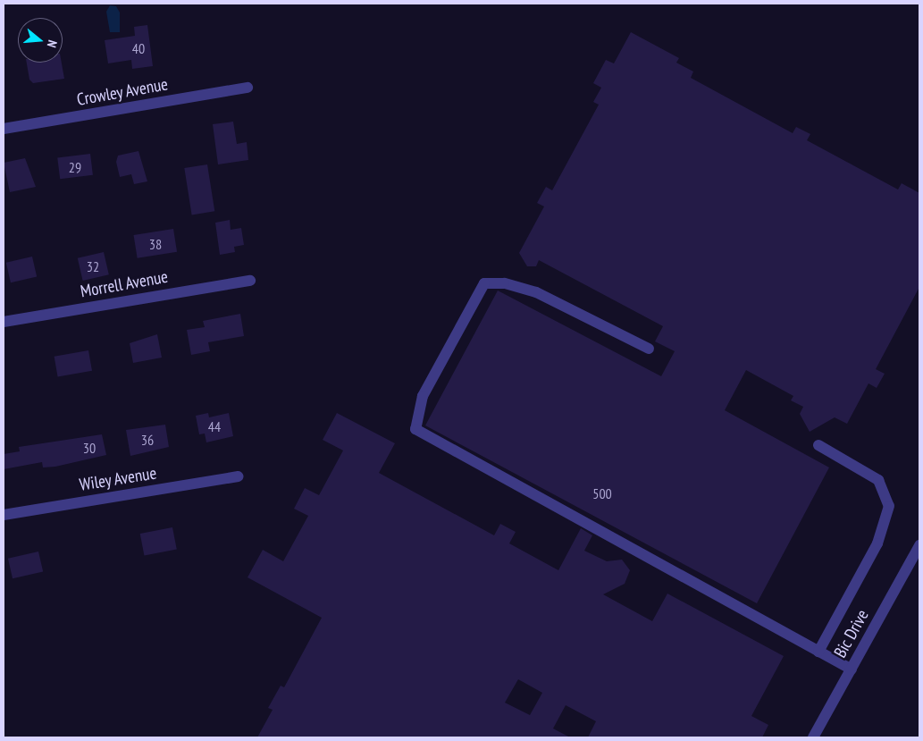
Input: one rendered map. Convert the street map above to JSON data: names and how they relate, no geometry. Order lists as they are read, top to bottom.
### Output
{
  "streets": {
    "street": [
      "Crowley Avenue",
      "Morrell Avenue",
      "Wiley Avenue",
      "Bic Drive"
    ]
  },
  "house_numbers": [
    "40",
    "29",
    "38",
    "32",
    "44",
    "36",
    "30",
    "500"
  ],
  "north": "right"
}
